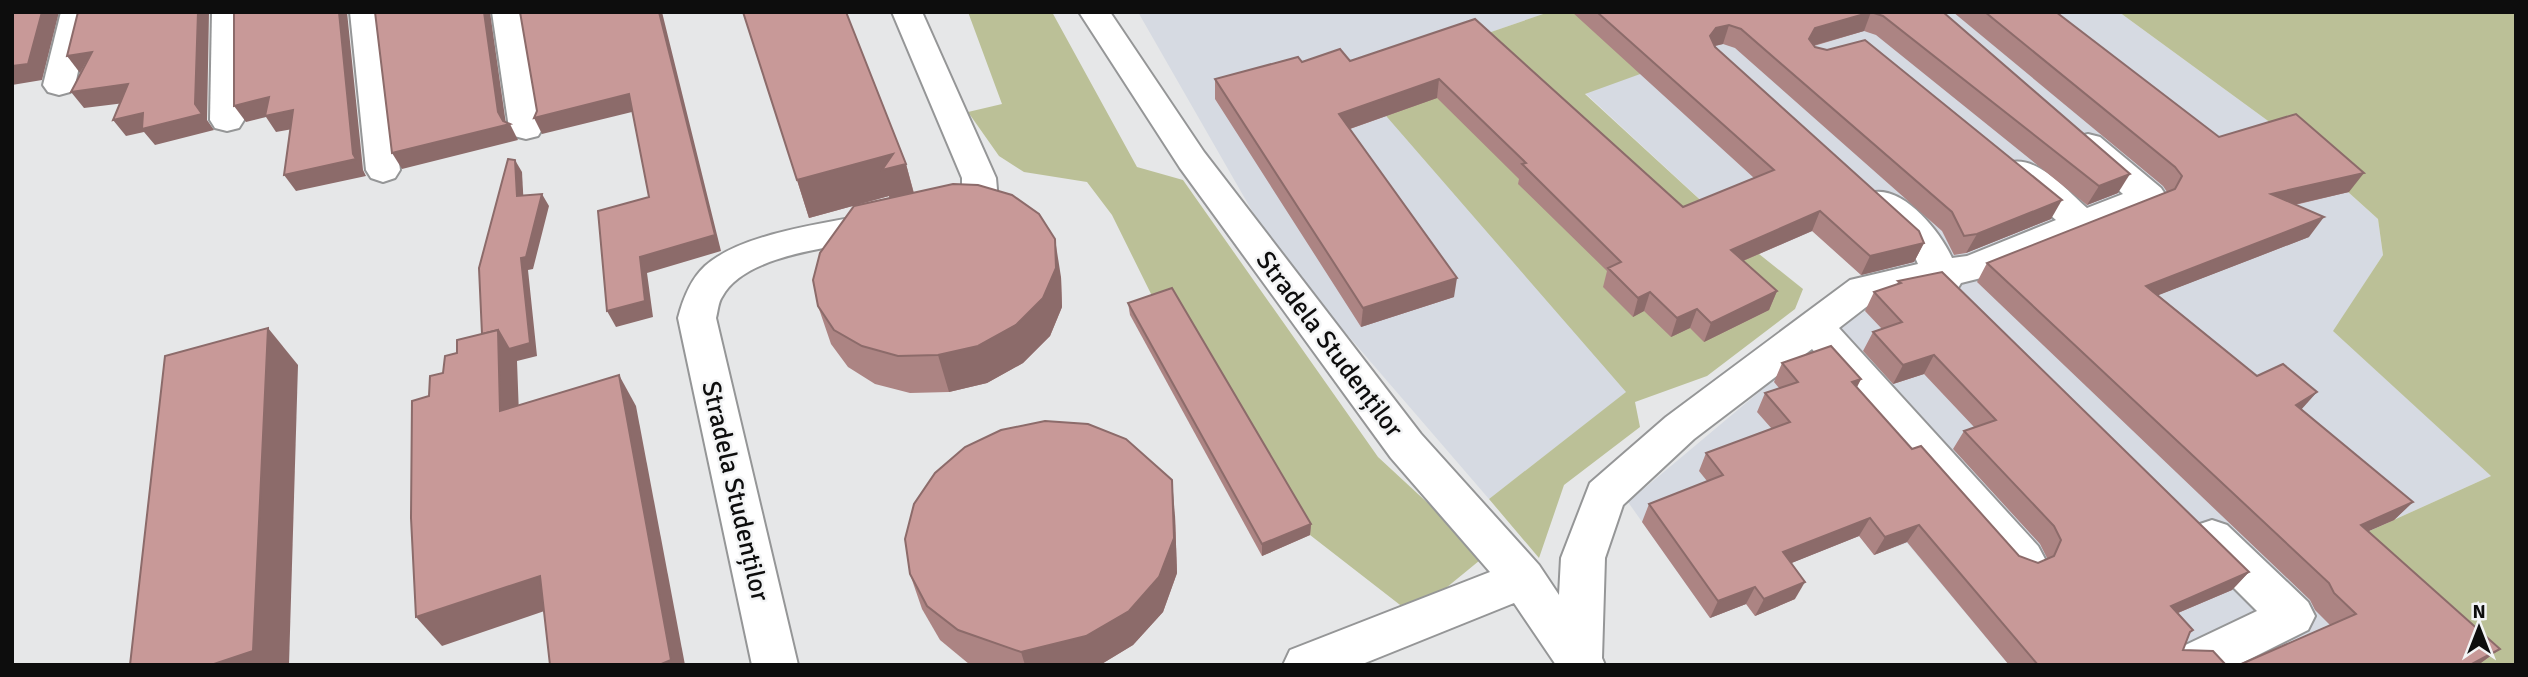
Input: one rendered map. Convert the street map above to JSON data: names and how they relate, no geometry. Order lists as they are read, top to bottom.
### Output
{
  "streets": {
    "street": ["Stradela Studenților"]
  },
  "north": "top"
}
